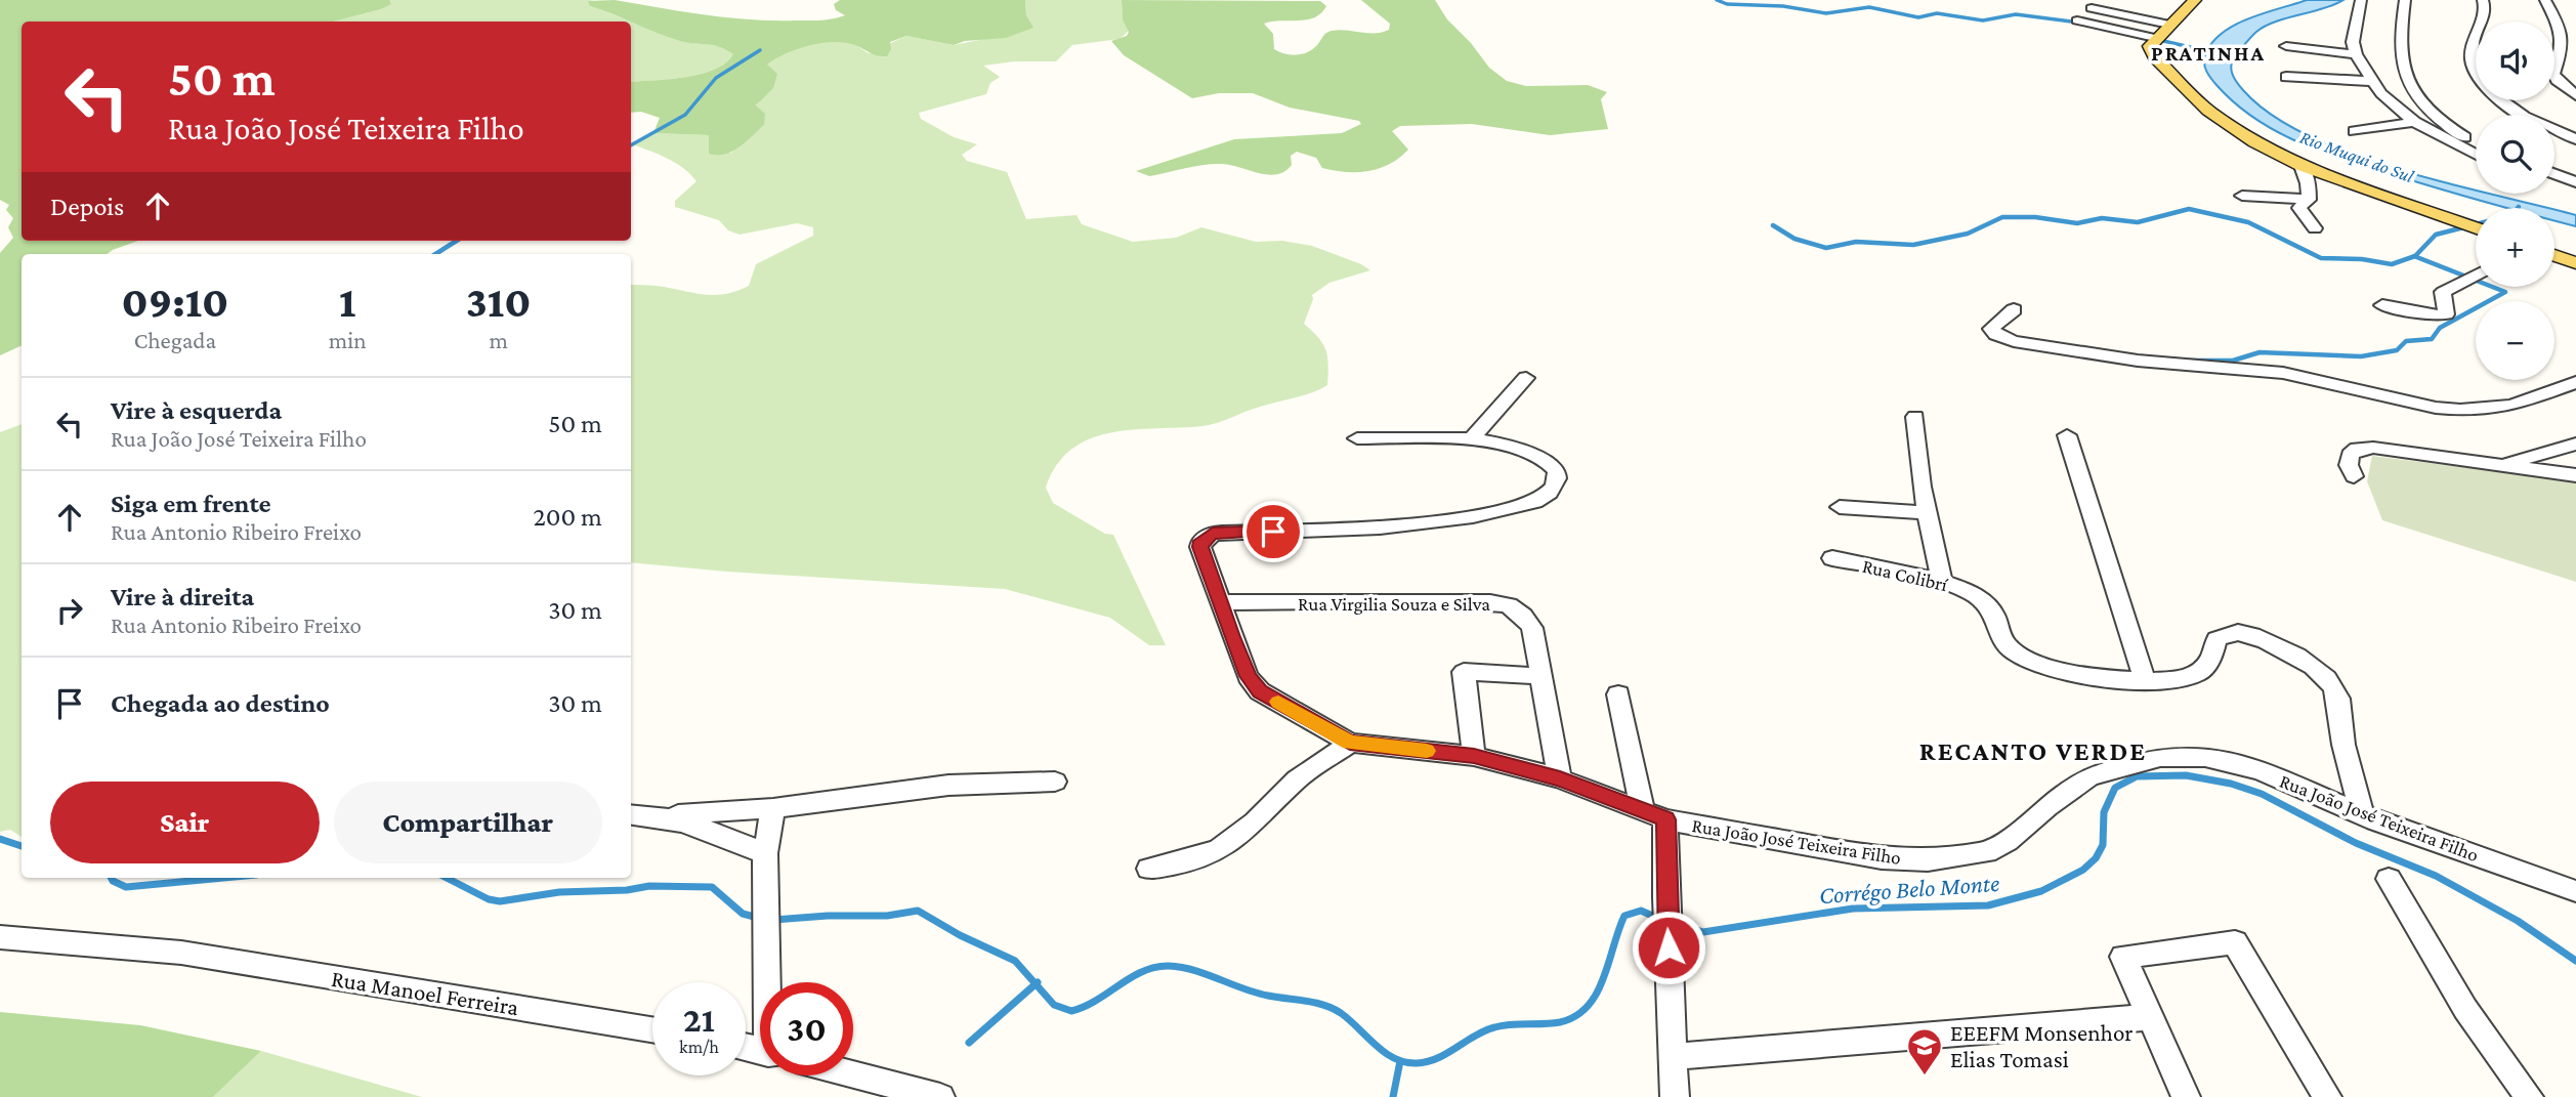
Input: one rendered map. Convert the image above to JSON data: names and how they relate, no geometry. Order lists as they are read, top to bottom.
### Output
{
  "streets": {
    "street": [
      "Rua Colibrí",
      "Rua Virgilia Souza e Silva",
      "Rua João José Teixeira Filho",
      "Rua Manoel Ferreira"
    ]
  },
  "crossings": [
    ["Rua Virgilia Souza e Silva", "Rua João José Teixeira Filho"]
  ],
  "districts": ["PRATINHA", "RECANTO VERDE"],
  "water": ["Rio Muqui do Sul", "Corrégo Belo Monte"],
  "places": {
    "school or university": ["EEEFM Monsenhor Elias Tomasi"]
  },
  "page": {
    "map_buttons": ["+", "−"],
    "turn": ["50 m", "Rua João José Teixeira Filho"],
    "then": "Depois",
    "eta": [
      "09:10",
      "Chegada",
      "1",
      "min",
      "310",
      "m"
    ],
    "list": [
      {
        "name": "Vire à esquerda",
        "note": "Rua João José Teixeira Filho",
        "value": "50 m"
      },
      {
        "name": "Siga em frente",
        "note": "Rua Antonio Ribeiro Freixo",
        "value": "200 m"
      },
      {
        "name": "Vire à direita",
        "note": "Rua Antonio Ribeiro Freixo",
        "value": "30 m"
      },
      {
        "name": "Chegada ao destino",
        "value": "30 m"
      }
    ],
    "buttons": ["Sair", "Compartilhar"],
    "speed": "21 km/h",
    "limit": "30"
  }
}
